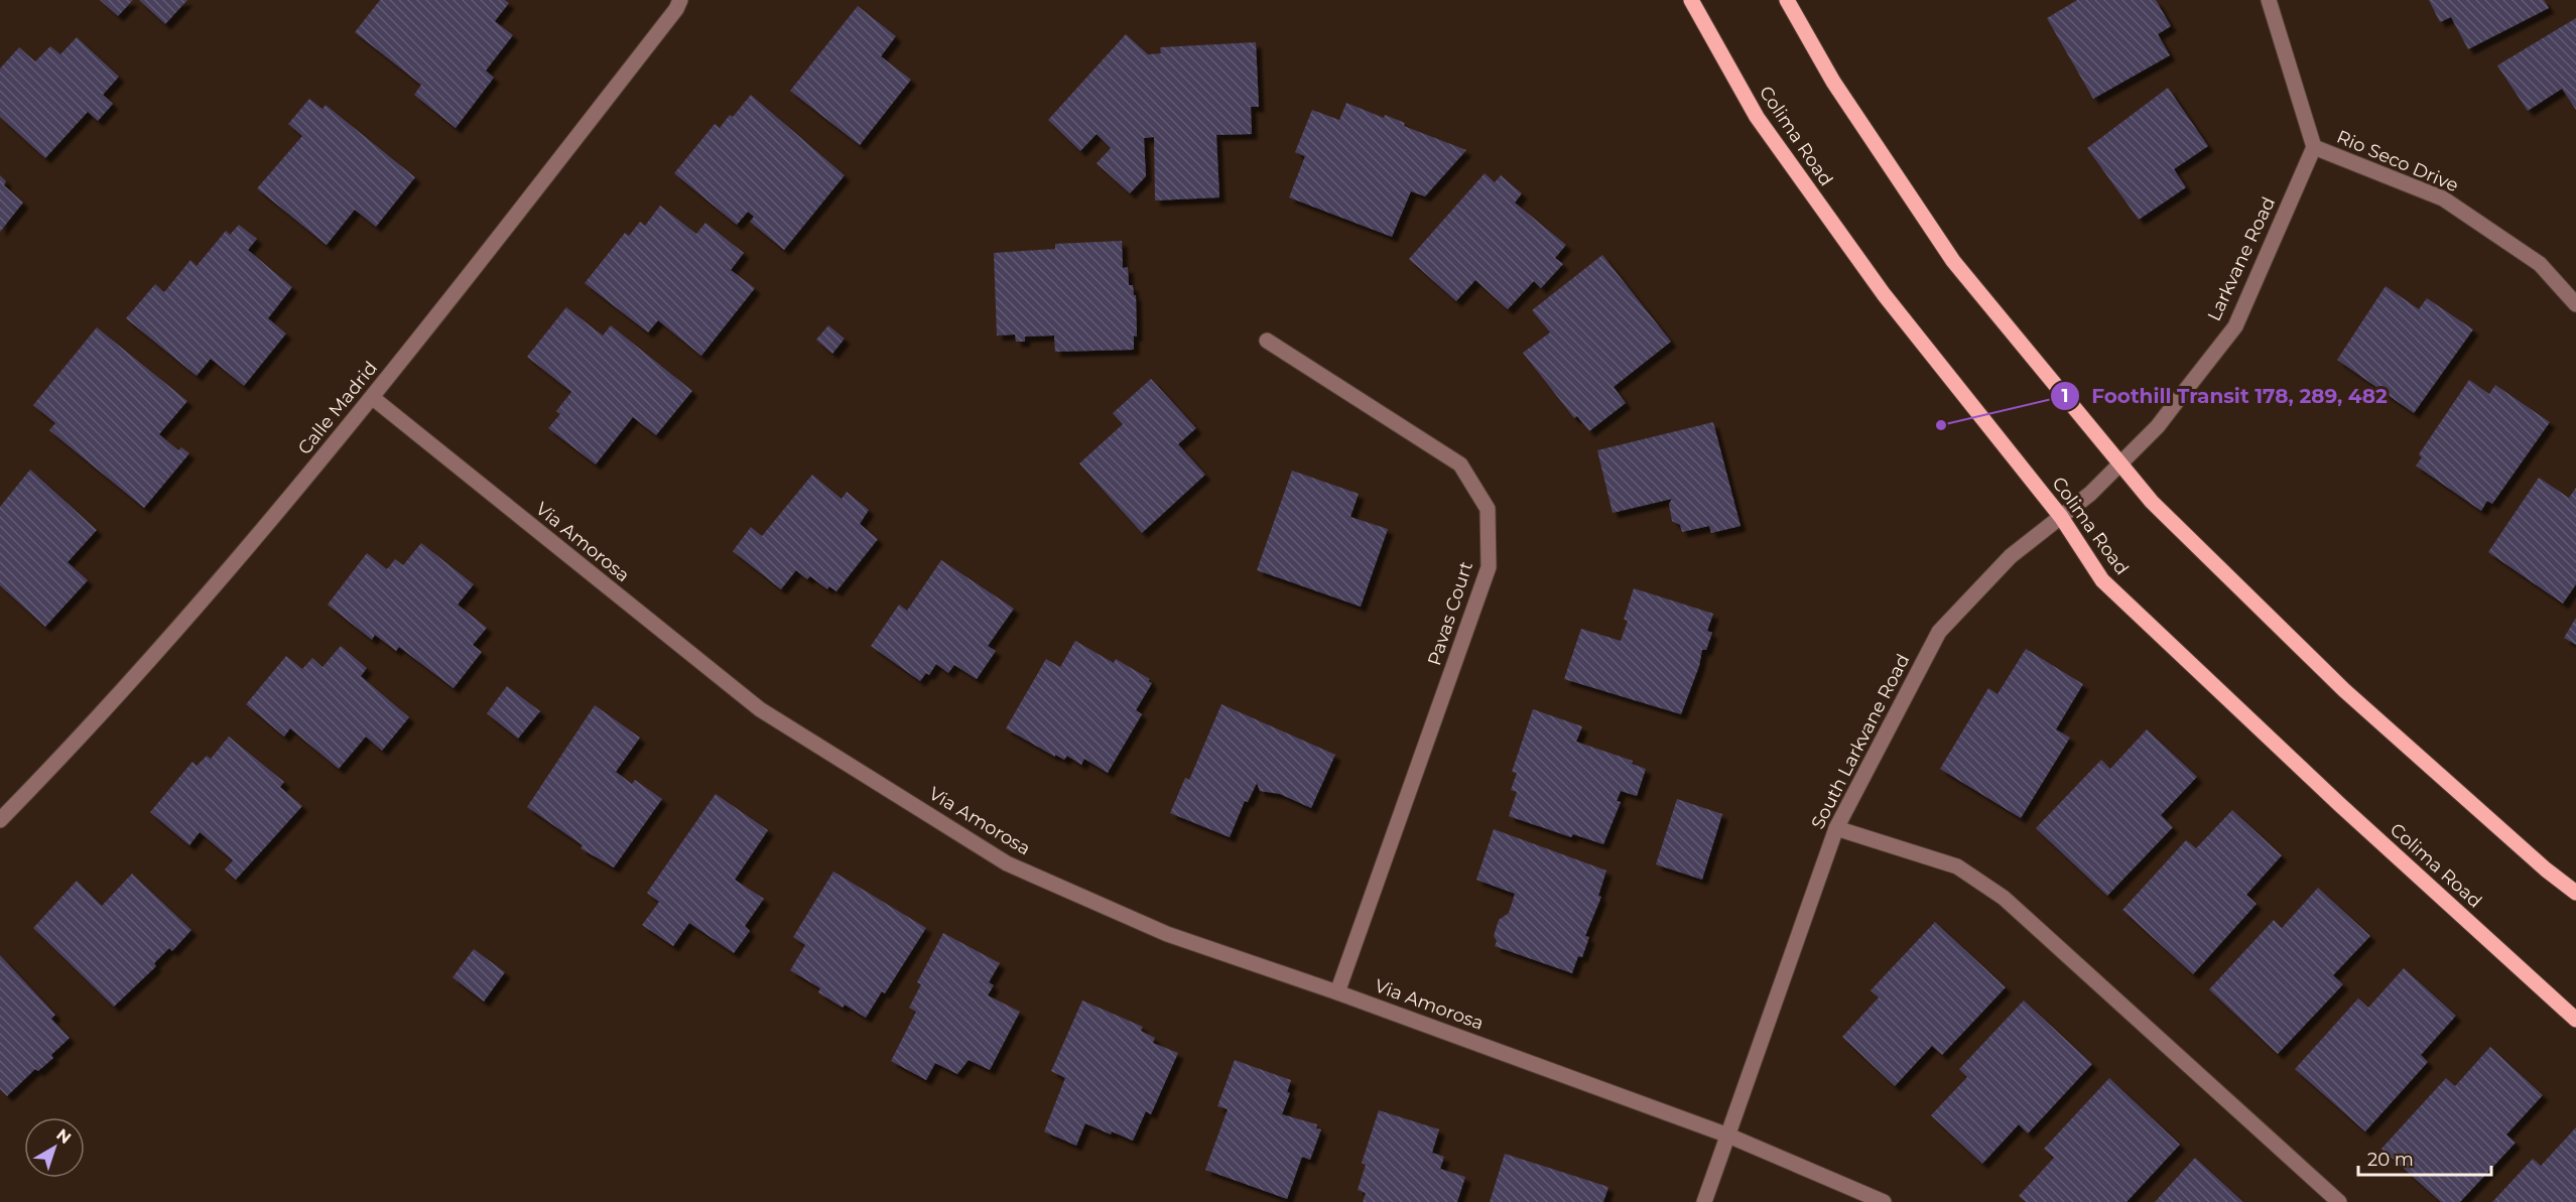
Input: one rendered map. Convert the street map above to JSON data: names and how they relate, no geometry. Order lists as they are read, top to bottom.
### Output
{
  "streets": {
    "main road": ["Colima Road"],
    "street": [
      "Rio Seco Drive",
      "Larkvane Road",
      "Calle Madrid",
      "Via Amorosa",
      "Pavas Court",
      "South Larkvane Road"
    ]
  },
  "crossings": [
    ["Colima Road", "South Larkvane Road"],
    ["Rio Seco Drive", "Larkvane Road"],
    ["Larkvane Road", "South Larkvane Road"],
    ["Calle Madrid", "Via Amorosa"],
    ["Via Amorosa", "Pavas Court"],
    ["Via Amorosa", "South Larkvane Road"]
  ],
  "places": ["Foothill Transit 178, 289, 482"],
  "scale_bar": "20 m",
  "north": "top right"
}
